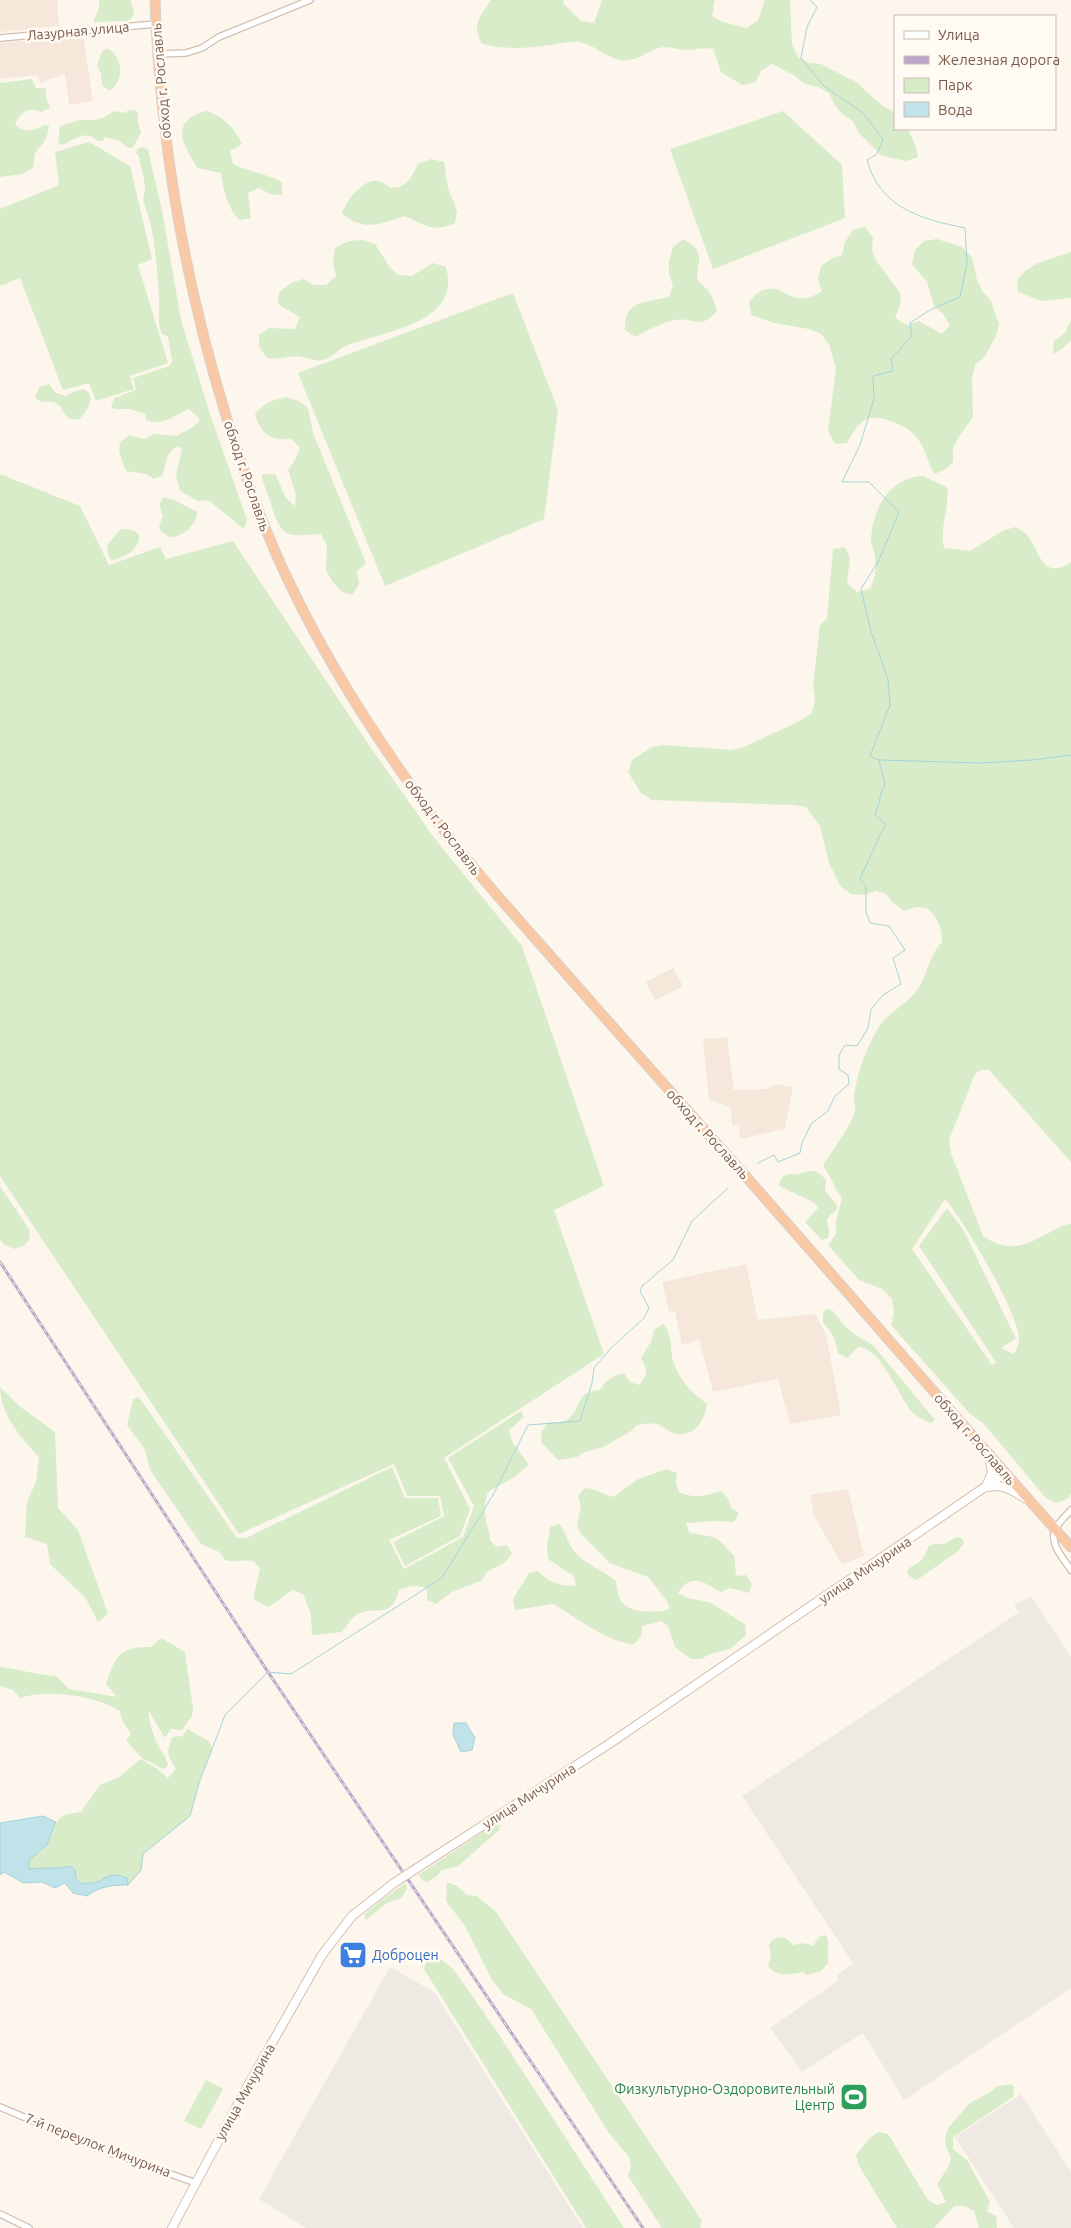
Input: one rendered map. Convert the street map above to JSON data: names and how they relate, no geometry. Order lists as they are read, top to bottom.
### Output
{
  "streets": {
    "highway": ["обход г. Рославль"],
    "main road": ["улица Мичурина"],
    "street": ["Лазурная улица", "7-й переулок Мичурина"]
  },
  "crossings": [
    ["Лазурная улица", "обход г. Рославль"],
    ["обход г. Рославль", "улица Мичурина"],
    ["улица Мичурина", "7-й переулок Мичурина"]
  ],
  "places": {
    "supermarket": ["Доброцен"],
    "sports": ["Физкультурно-Оздоровительный Центр"]
  },
  "legend": [
    "Улица",
    "Железная дорога",
    "Парк",
    "Вода"
  ]
}
